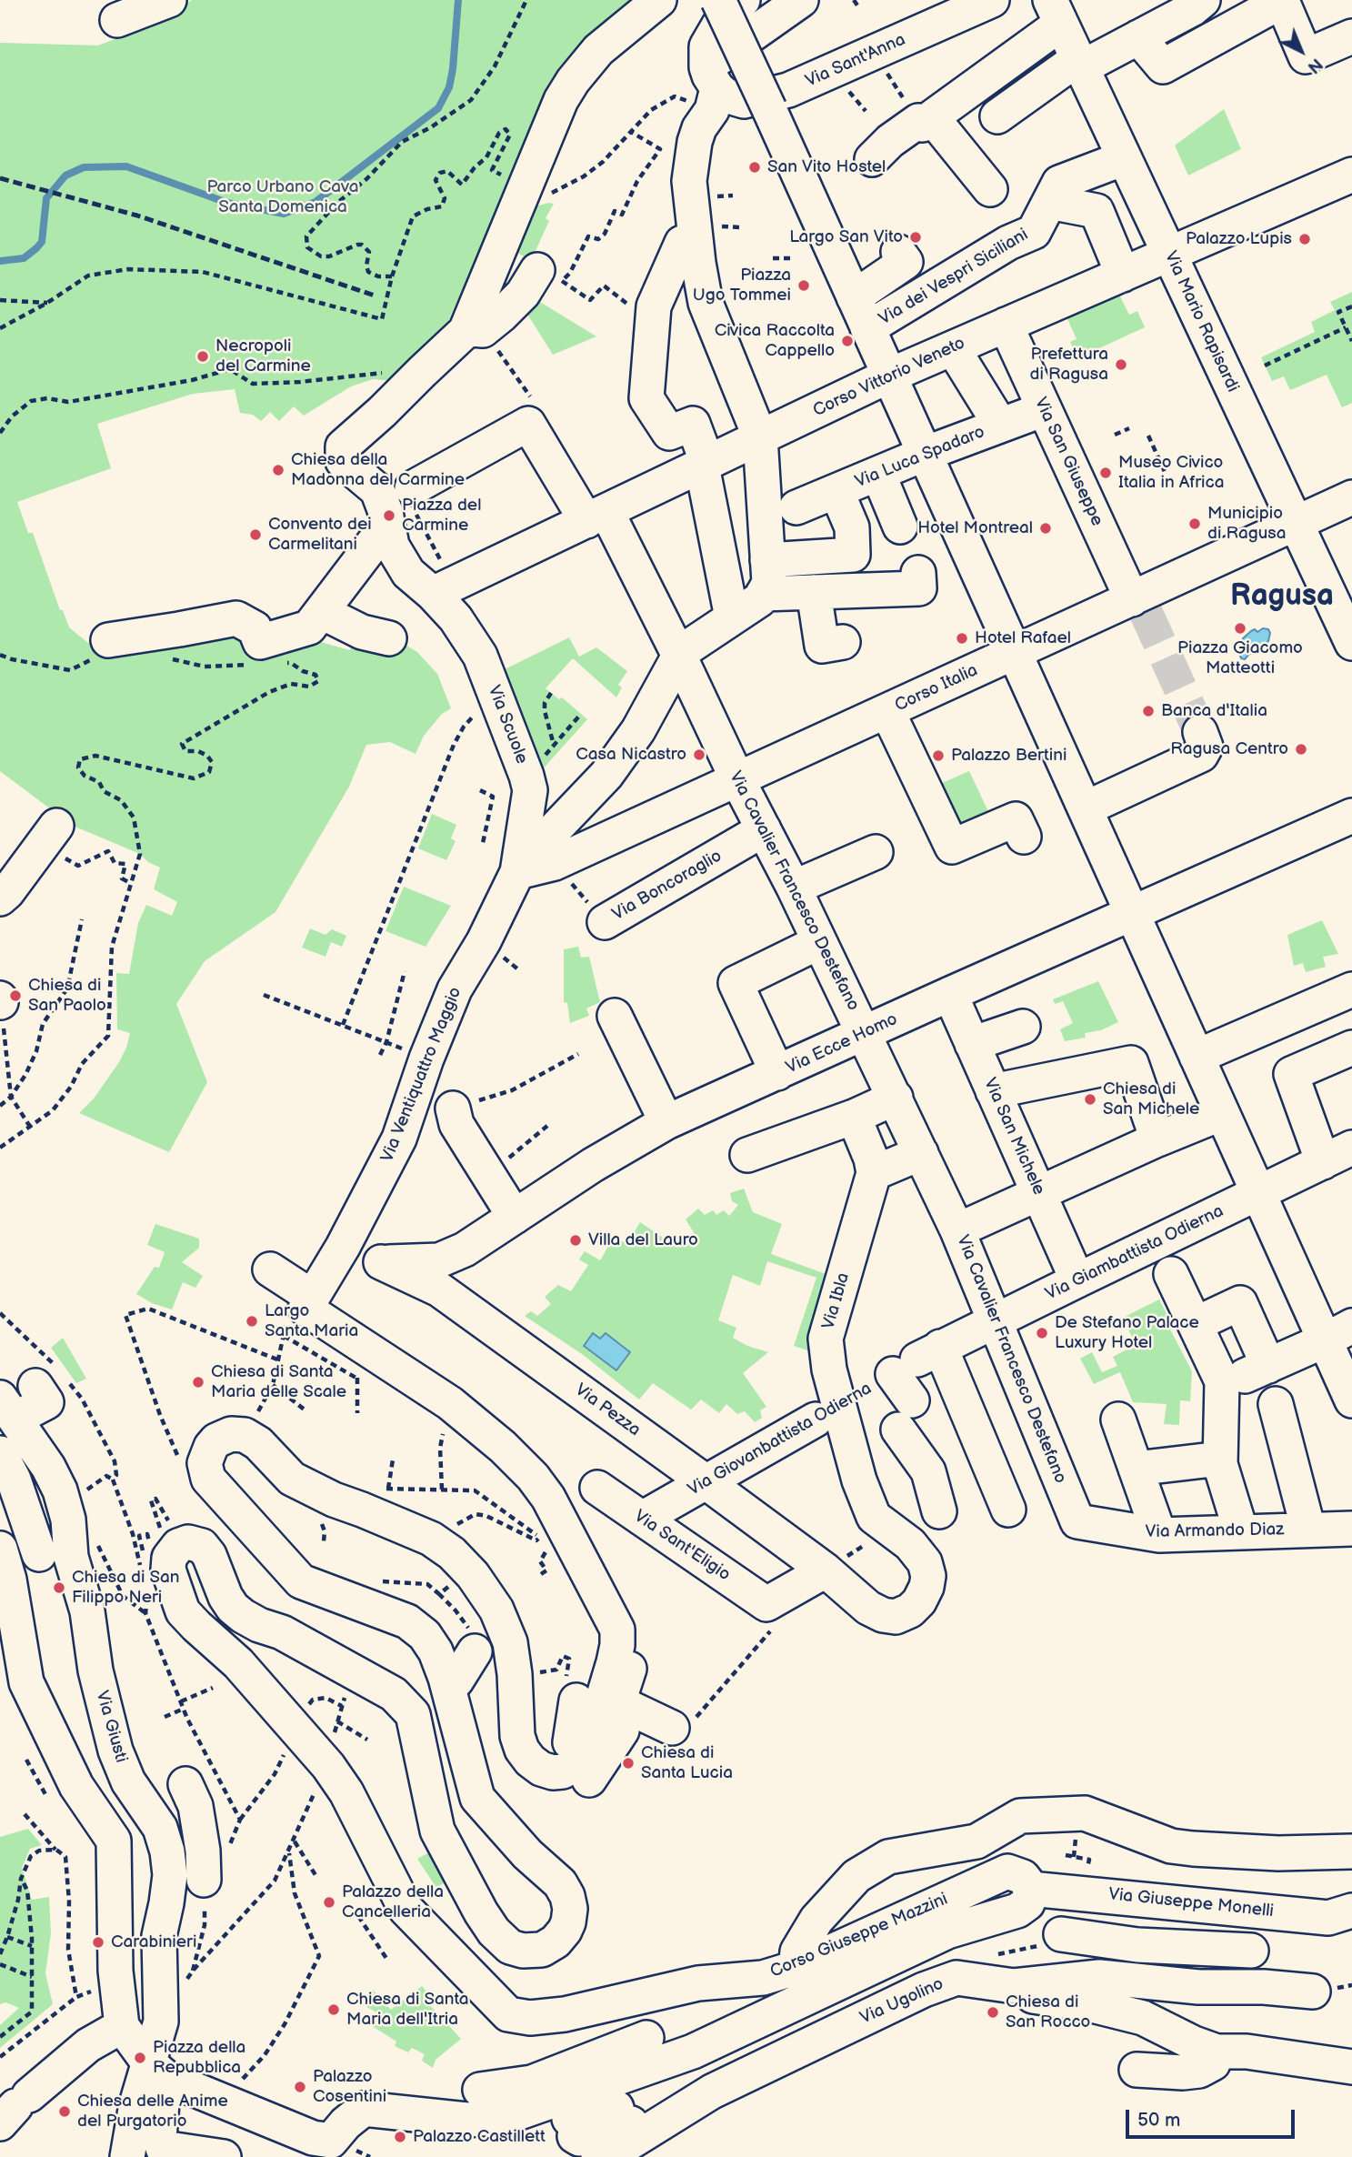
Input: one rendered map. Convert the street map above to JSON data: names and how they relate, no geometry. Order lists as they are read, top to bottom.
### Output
{
  "streets": {
    "street": [
      "Via Sant'Anna",
      "Via dei Vespri Siciliani",
      "Via Mario Rapisardi",
      "Corso Vittorio Veneto",
      "Via Luca Spadaro",
      "Via San Giuseppe",
      "Corso Italia",
      "Via Scuole",
      "Via Boncoraglio",
      "Via Cavalier Francesco Destefano",
      "Via Ecce Homo",
      "Via Ventiquattro Maggio",
      "Via San Michele",
      "Via Giambattista Odierna",
      "Via Ibla",
      "Via Pezza",
      "Via Giovanbattista Odierna",
      "Via Armando Diaz",
      "Via Sant'Eligio",
      "Via Giusti",
      "Via Giuseppe Monelli",
      "Corso Giuseppe Mazzini",
      "Via Ugolino"
    ]
  },
  "crossings": [
    ["Via dei Vespri Siciliani", "Via Mario Rapisardi"],
    ["Via Mario Rapisardi", "Corso Vittorio Veneto"],
    ["Via Mario Rapisardi", "Corso Italia"],
    ["Corso Vittorio Veneto", "Via San Giuseppe"],
    ["Corso Vittorio Veneto", "Via Scuole"],
    ["Corso Vittorio Veneto", "Via Cavalier Francesco Destefano"],
    ["Via Luca Spadaro", "Via San Giuseppe"],
    ["Via San Giuseppe", "Corso Italia"],
    ["Corso Italia", "Via Scuole"],
    ["Corso Italia", "Via Boncoraglio"],
    ["Corso Italia", "Via Cavalier Francesco Destefano"],
    ["Corso Italia", "Via Ventiquattro Maggio"],
    ["Via Scuole", "Via Ventiquattro Maggio"],
    ["Via Boncoraglio", "Via Cavalier Francesco Destefano"],
    ["Via Cavalier Francesco Destefano", "Via Ecce Homo"],
    ["Via Cavalier Francesco Destefano", "Via Giambattista Odierna"],
    ["Via Cavalier Francesco Destefano", "Via Armando Diaz"],
    ["Via Ecce Homo", "Via Ventiquattro Maggio"],
    ["Via Ecce Homo", "Via San Michele"],
    ["Via Ecce Homo", "Via Pezza"],
    ["Via Ventiquattro Maggio", "Corso Giuseppe Mazzini"],
    ["Via San Michele", "Via Giambattista Odierna"],
    ["Via Ibla", "Via Pezza"],
    ["Via Pezza", "Via Giovanbattista Odierna"],
    ["Via Giovanbattista Odierna", "Via Sant'Eligio"],
    ["Via Giuseppe Monelli", "Corso Giuseppe Mazzini"]
  ],
  "districts": ["Ragusa"],
  "parks": ["Parco Urbano Cava Santa Domenica"],
  "places": [
    "San Vito Hostel",
    "Largo San Vito",
    "Palazzo Lupis",
    "Piazza Ugo Tommei",
    "Civica Raccolta Cappello",
    "Necropoli del Carmine",
    "Prefettura di Ragusa",
    "Chiesa della Madonna del Carmine",
    "Museo Civico Italia in Africa",
    "Piazza del Carmine",
    "Municipio di Ragusa",
    "Hotel Montreal",
    "Convento dei Carmelitani",
    "Piazza Giacomo Matteotti",
    "Hotel Rafael",
    "Banca d'Italia",
    "Ragusa Centro",
    "Casa Nicastro",
    "Palazzo Bertini",
    "Chiesa di San Paolo",
    "Chiesa di San Michele",
    "Villa del Lauro",
    "Largo Santa Maria",
    "De Stefano Palace Luxury Hotel",
    "Chiesa di Santa Maria delle Scale",
    "Chiesa di San Filippo Neri",
    "Chiesa di Santa Lucia",
    "Palazzo della Cancelleria",
    "Carabinieri",
    "Chiesa di Santa Maria dell'Itria",
    "Chiesa di San Rocco",
    "Piazza della Repubblica",
    "Palazzo Cosentini",
    "Chiesa delle Anime del Purgatorio",
    "Palazzo Castillett"
  ],
  "scale_bar": "50 m",
  "north": "bottom right"
}
